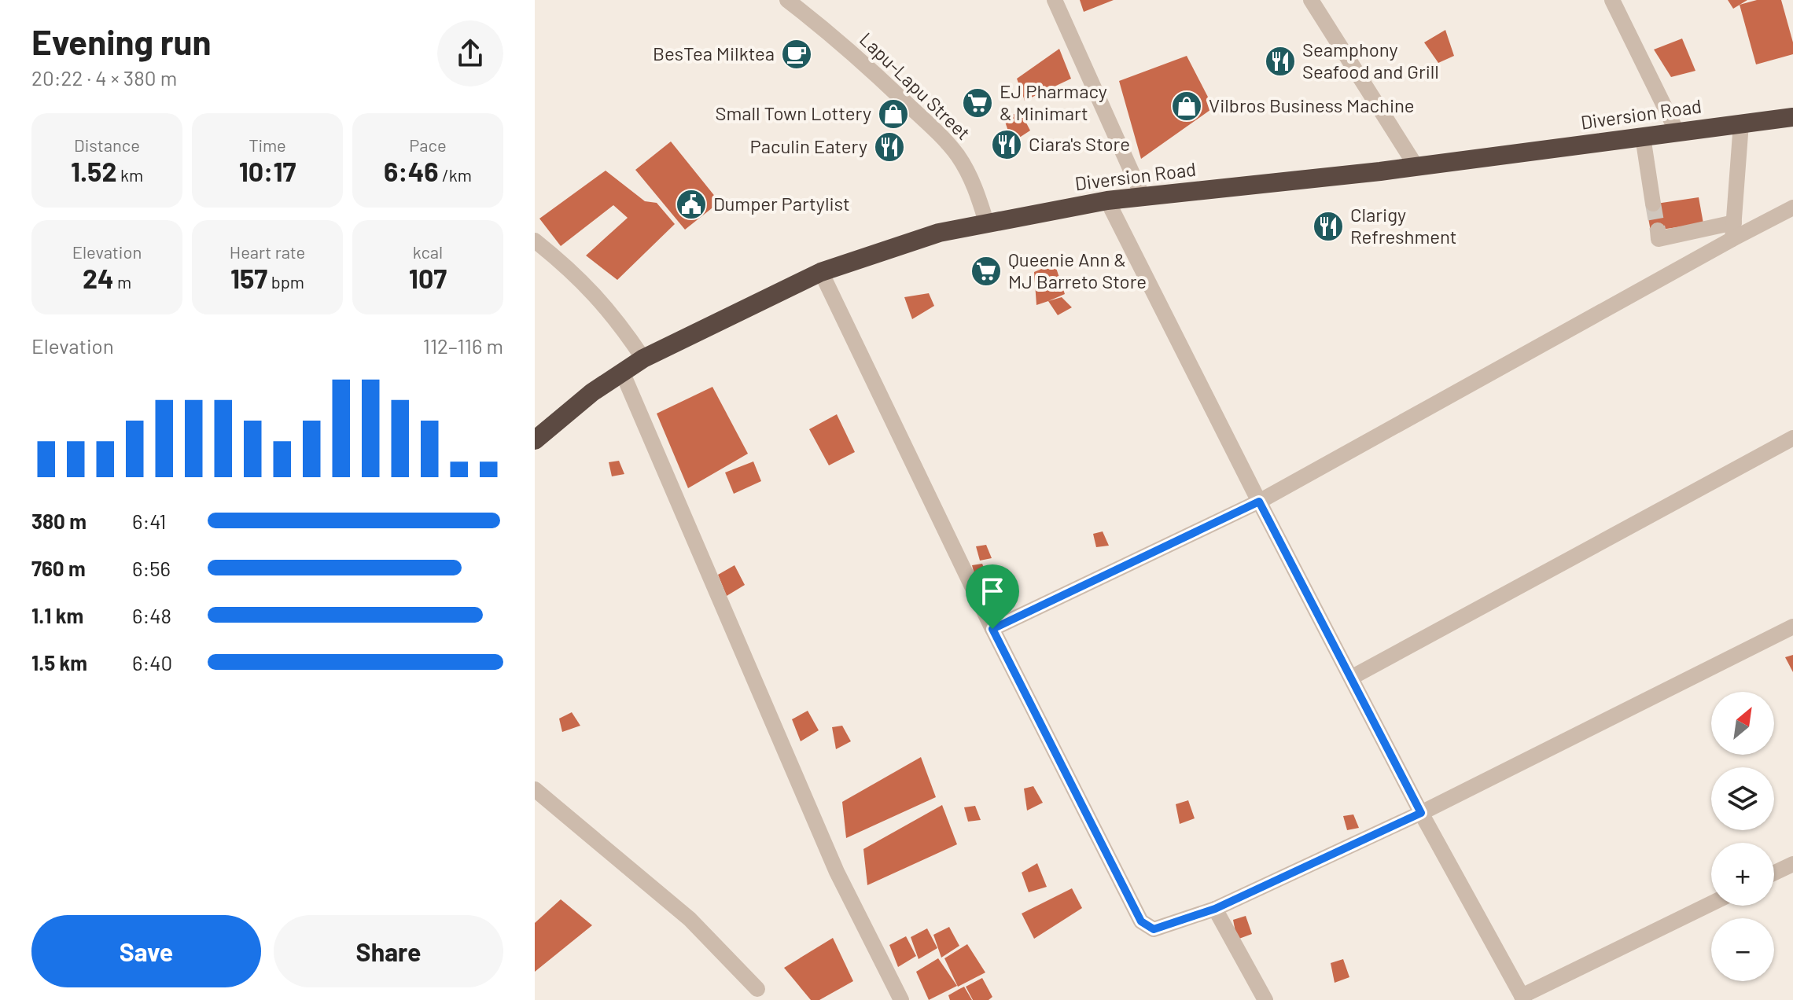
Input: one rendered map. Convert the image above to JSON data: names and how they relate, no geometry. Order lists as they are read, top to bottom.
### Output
{
  "streets": {
    "highway": ["Diversion Road"],
    "street": ["Lapu-Lapu Street"]
  },
  "crossings": [
    ["Lapu-Lapu Street", "Diversion Road"]
  ],
  "places": {
    "cafe": ["BesTea Milktea"],
    "restaurant": [
      "Seamphony Seafood and Grill",
      "Ciara's Store",
      "Paculin Eatery",
      "Clarigy Refreshment"
    ],
    "supermarket": ["EJ Pharmacy & Minimart", "Queenie Ann & MJ Barreto Store"],
    "shop": ["Vilbros Business Machine", "Small Town Lottery"],
    "public building": ["Dumper Partylist"]
  },
  "north": "top right",
  "page": {
    "heading": ["Evening run", "20:22 · 4 × 380 m"],
    "stats": [
      ["Distance", "1.52 km"],
      ["Time", "10:17"],
      ["Pace", "6:46 /km"],
      ["Elevation", "24 m"],
      ["Heart rate", "157 bpm"],
      ["kcal", "107"]
    ],
    "chart": ["Elevation", "112–116 m"],
    "list": [
      {
        "name": "380 m",
        "note": "6:41"
      },
      {
        "name": "760 m",
        "note": "6:56"
      },
      {
        "name": "1.1 km",
        "note": "6:48"
      },
      {
        "name": "1.5 km",
        "note": "6:40"
      }
    ],
    "map_buttons": ["+", "−"],
    "buttons": ["Save", "Share"]
  }
}
